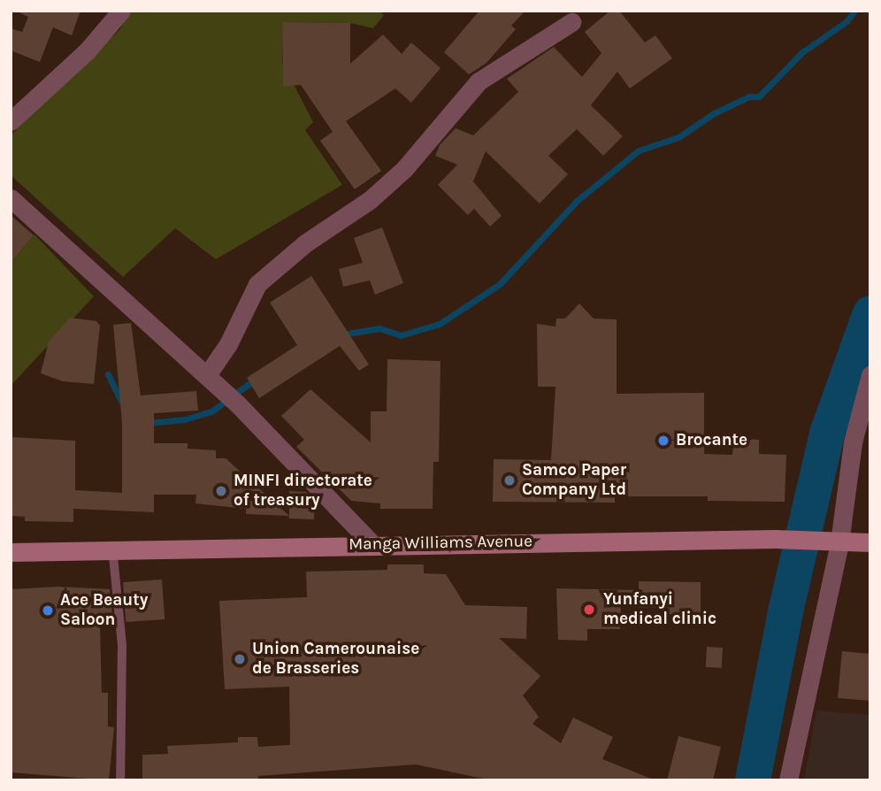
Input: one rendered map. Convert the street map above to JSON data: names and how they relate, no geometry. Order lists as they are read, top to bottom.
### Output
{
  "streets": {
    "main road": ["Manga Williams Avenue"]
  },
  "places": [
    "Brocante",
    "Samco Paper Company Ltd",
    "MINFI directorate of treasury",
    "Yunfanyi medical clinic",
    "Ace Beauty Saloon",
    "Union Camerounaise de Brasseries"
  ]
}
